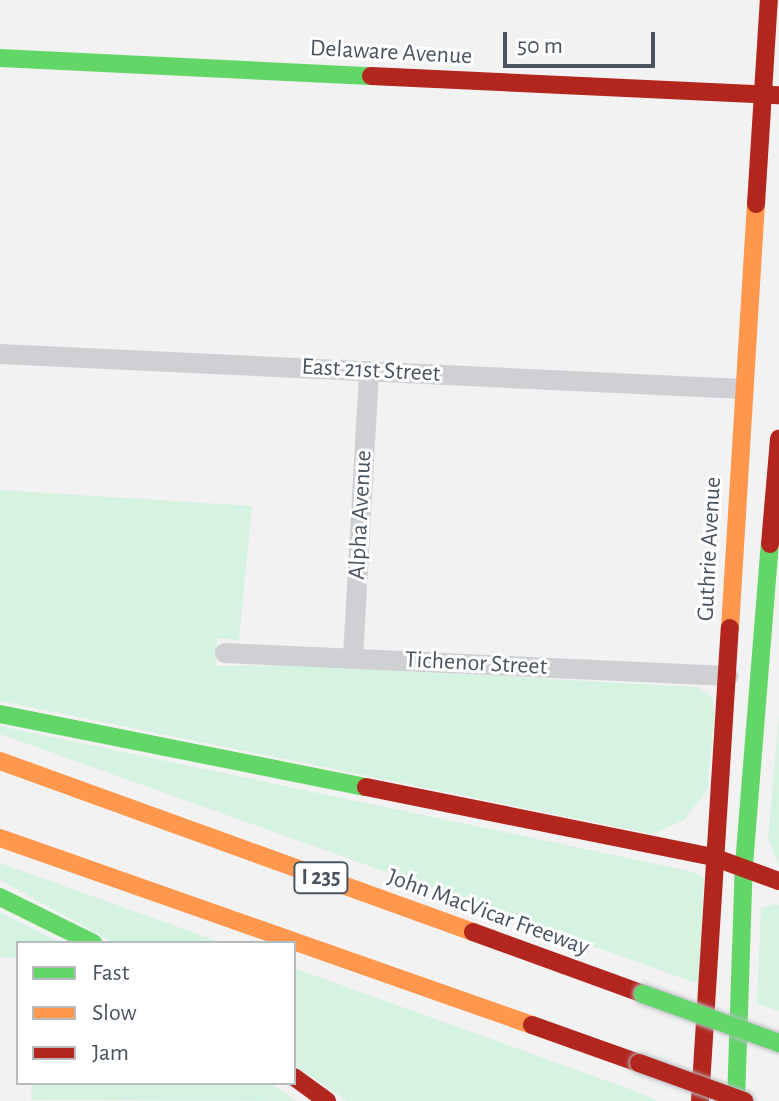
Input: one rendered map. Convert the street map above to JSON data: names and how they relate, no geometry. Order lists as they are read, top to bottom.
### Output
{
  "streets": {
    "main road": [
      "Delaware Avenue",
      "Guthrie Avenue",
      "I 235",
      "John MacVicar Freeway"
    ],
    "street": ["East 21st Street", "Alpha Avenue", "Tichenor Street"]
  },
  "crossings": [
    ["Delaware Avenue", "Guthrie Avenue"],
    ["East 21st Street", "Alpha Avenue"],
    ["East 21st Street", "Guthrie Avenue"],
    ["Alpha Avenue", "Tichenor Street"],
    ["Guthrie Avenue", "Tichenor Street"]
  ],
  "legend": ["Fast", "Slow", "Jam"],
  "scale_bar": "50 m"
}
